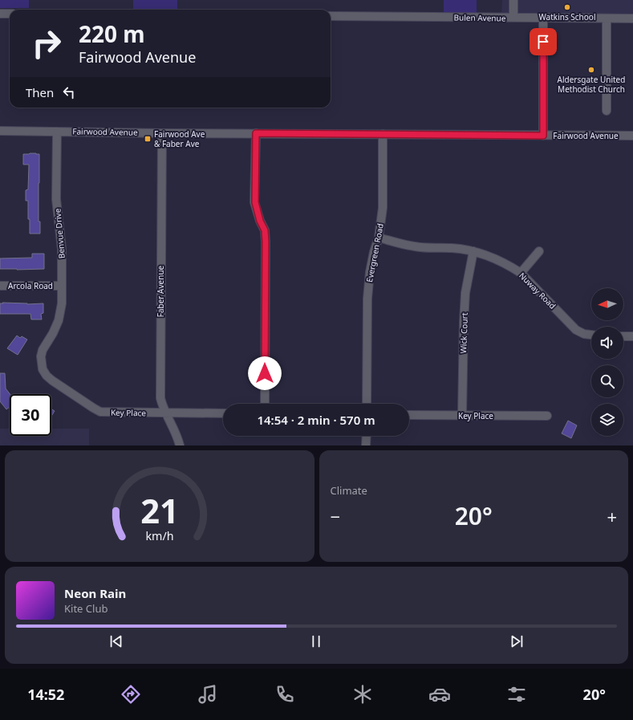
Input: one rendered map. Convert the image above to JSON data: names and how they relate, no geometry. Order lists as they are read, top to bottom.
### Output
{
  "streets": {
    "street": [
      "Bulen Avenue",
      "Fairwood Avenue",
      "Benvue Drive",
      "Evergreen Road",
      "Arcola Road",
      "Nuway Road",
      "Faber Avenue",
      "Wick Court",
      "Key Place"
    ]
  },
  "crossings": [
    ["Fairwood Avenue", "Benvue Drive"],
    ["Fairwood Avenue", "Evergreen Road"],
    ["Fairwood Avenue", "Faber Avenue"],
    ["Benvue Drive", "Arcola Road"],
    ["Benvue Drive", "Key Place"],
    ["Evergreen Road", "Nuway Road"],
    ["Nuway Road", "Wick Court"],
    ["Faber Avenue", "Key Place"],
    ["Wick Court", "Key Place"]
  ],
  "places": {
    "other": ["Watkins School", "Aldersgate United Methodist Church"],
    "transit": ["Fairwood Ave & Faber Ave"]
  },
  "north": "left",
  "page": {
    "turn": ["220 m", "Fairwood Avenue"],
    "then": "Then",
    "limit": "30",
    "trip": "14:54 · 2 min · 570 m",
    "tile": "Climate",
    "heat": ["−", "20°", "+"],
    "song": ["Neon Rain", "Kite Club"],
    "tabs": ["14:52", "20°"],
    "gauge": ["21", "km/h"]
  }
}
